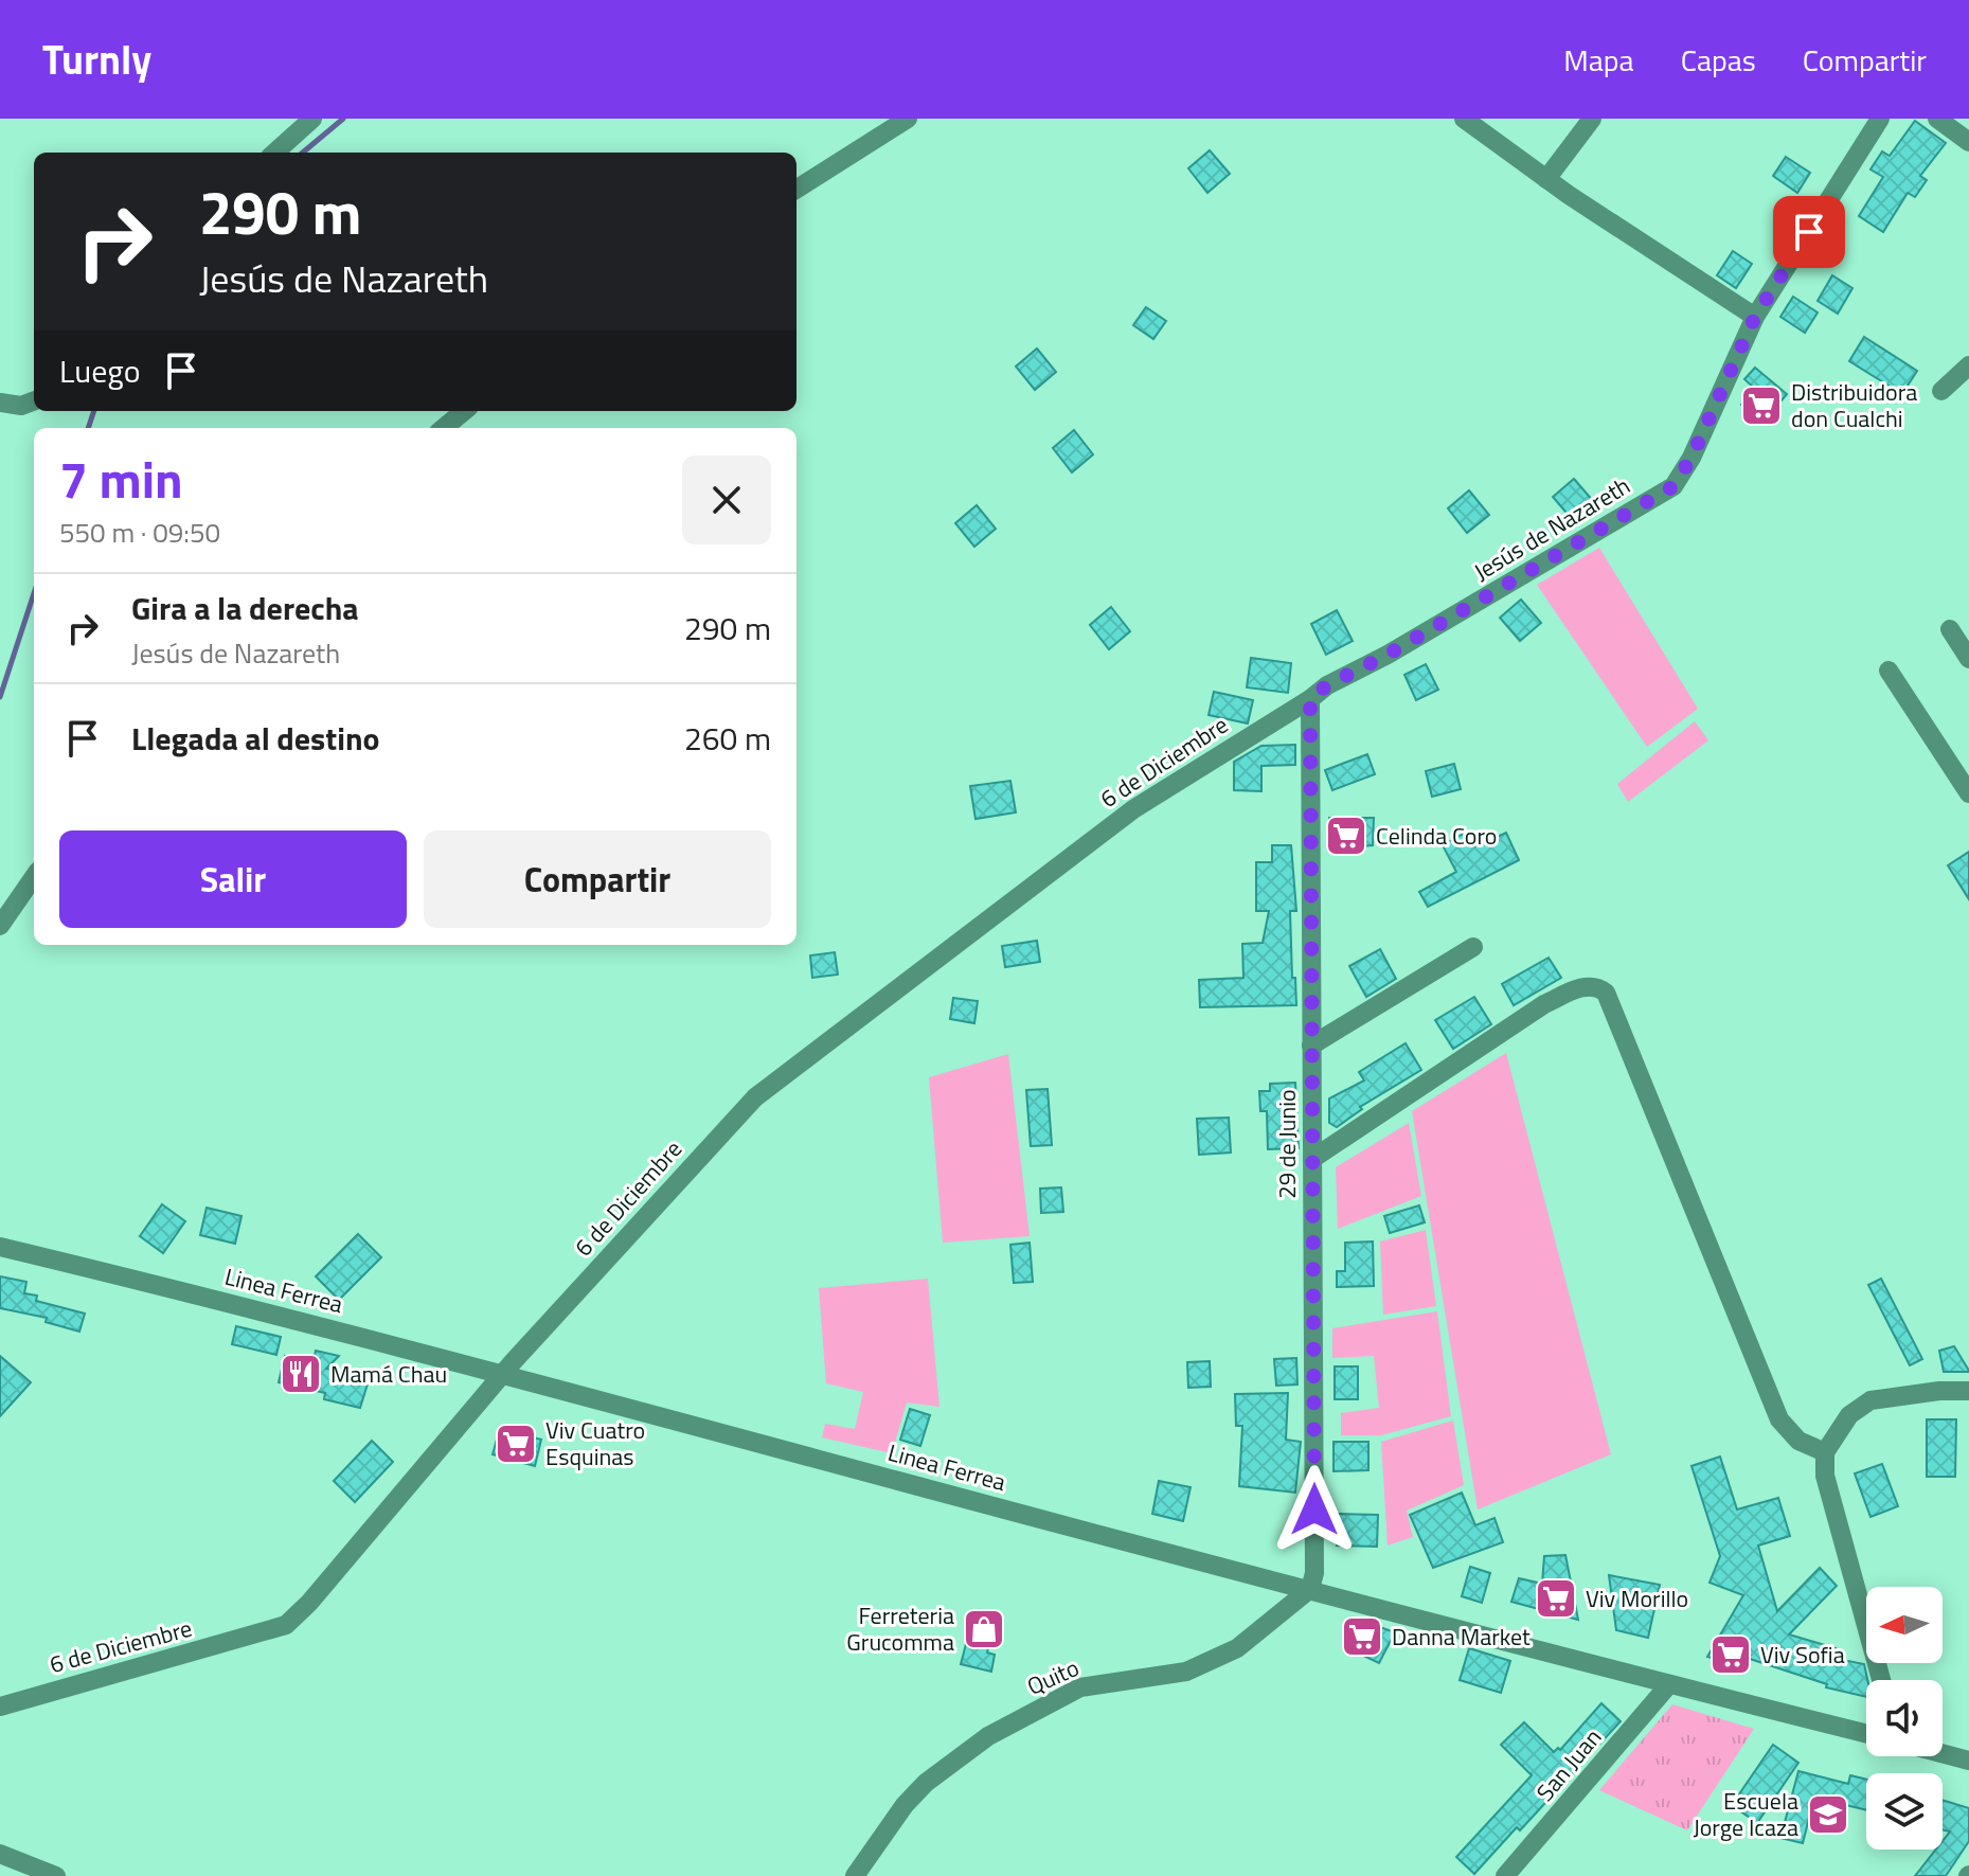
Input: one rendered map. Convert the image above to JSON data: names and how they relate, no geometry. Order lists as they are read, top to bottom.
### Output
{
  "streets": {
    "street": [
      "Jesús de Nazareth",
      "6 de Diciembre",
      "29 de Junio",
      "Linea Ferrea",
      "Quito",
      "San Juan"
    ]
  },
  "crossings": [
    ["Jesús de Nazareth", "6 de Diciembre"],
    ["Jesús de Nazareth", "29 de Junio"],
    ["6 de Diciembre", "29 de Junio"],
    ["6 de Diciembre", "Linea Ferrea"],
    ["29 de Junio", "Linea Ferrea"],
    ["29 de Junio", "Quito"],
    ["Linea Ferrea", "Quito"],
    ["Linea Ferrea", "San Juan"]
  ],
  "places": {
    "supermarket": [
      "Distribuidora don Cualchi",
      "Celinda Coro",
      "Viv Cuatro Esquinas",
      "Viv Morillo",
      "Danna Market",
      "Viv Sofia"
    ],
    "restaurant": ["Mamá Chau"],
    "shop": ["Ferreteria Grucomma"],
    "school or university": ["Escuela Jorge Icaza"]
  },
  "north": "left",
  "page": {
    "header": "Turnly",
    "nav": ["Mapa", "Capas", "Compartir"],
    "turn": ["290 m", "Jesús de Nazareth"],
    "then": "Luego",
    "heading": ["7 min", "550 m · 09:50"],
    "list": [
      {
        "name": "Gira a la derecha",
        "note": "Jesús de Nazareth",
        "value": "290 m"
      },
      {
        "name": "Llegada al destino",
        "value": "260 m"
      }
    ],
    "buttons": ["Salir", "Compartir"]
  }
}
